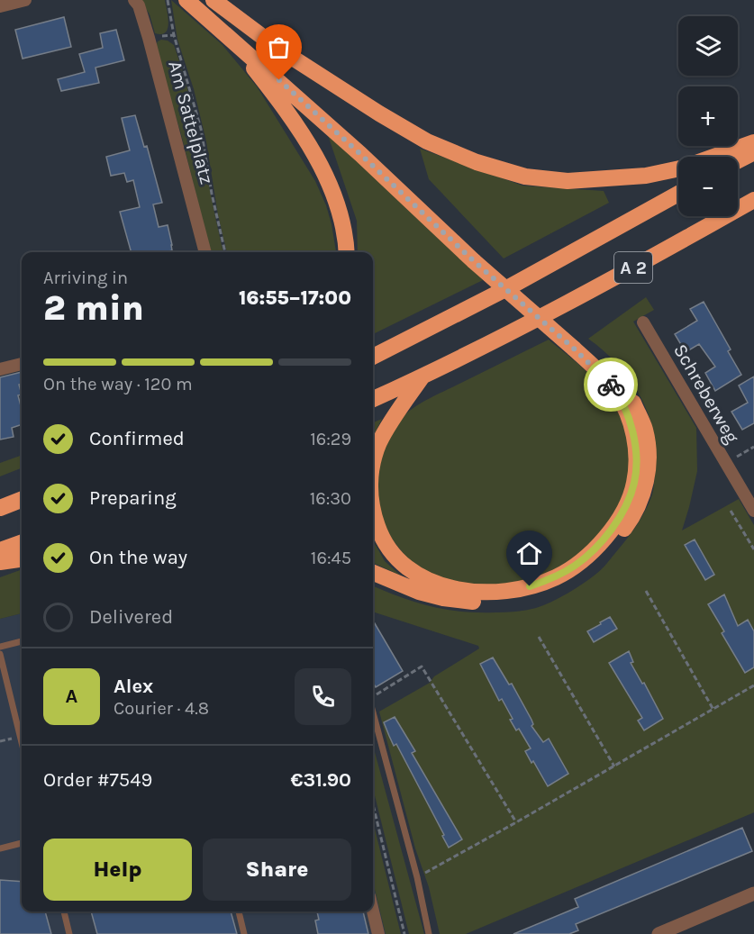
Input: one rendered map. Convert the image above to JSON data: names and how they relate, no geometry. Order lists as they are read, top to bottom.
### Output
{
  "streets": {
    "highway": ["A 2"],
    "street": ["Am Sattelplatz", "Schreberweg"]
  },
  "page": {
    "map_buttons": ["+", "−"],
    "heading": ["2 min", "Arriving in", "16:55–17:00"],
    "panel": [
      "Alex",
      "Courier · 4.8",
      "Order #7549",
      "€31.90"
    ],
    "bar": "On the way · 120 m",
    "list": [
      ["Confirmed", "16:29"],
      ["Preparing", "16:30"],
      ["On the way", "16:45"],
      "Delivered"
    ],
    "round": "A",
    "buttons": ["Help", "Share"]
  }
}
